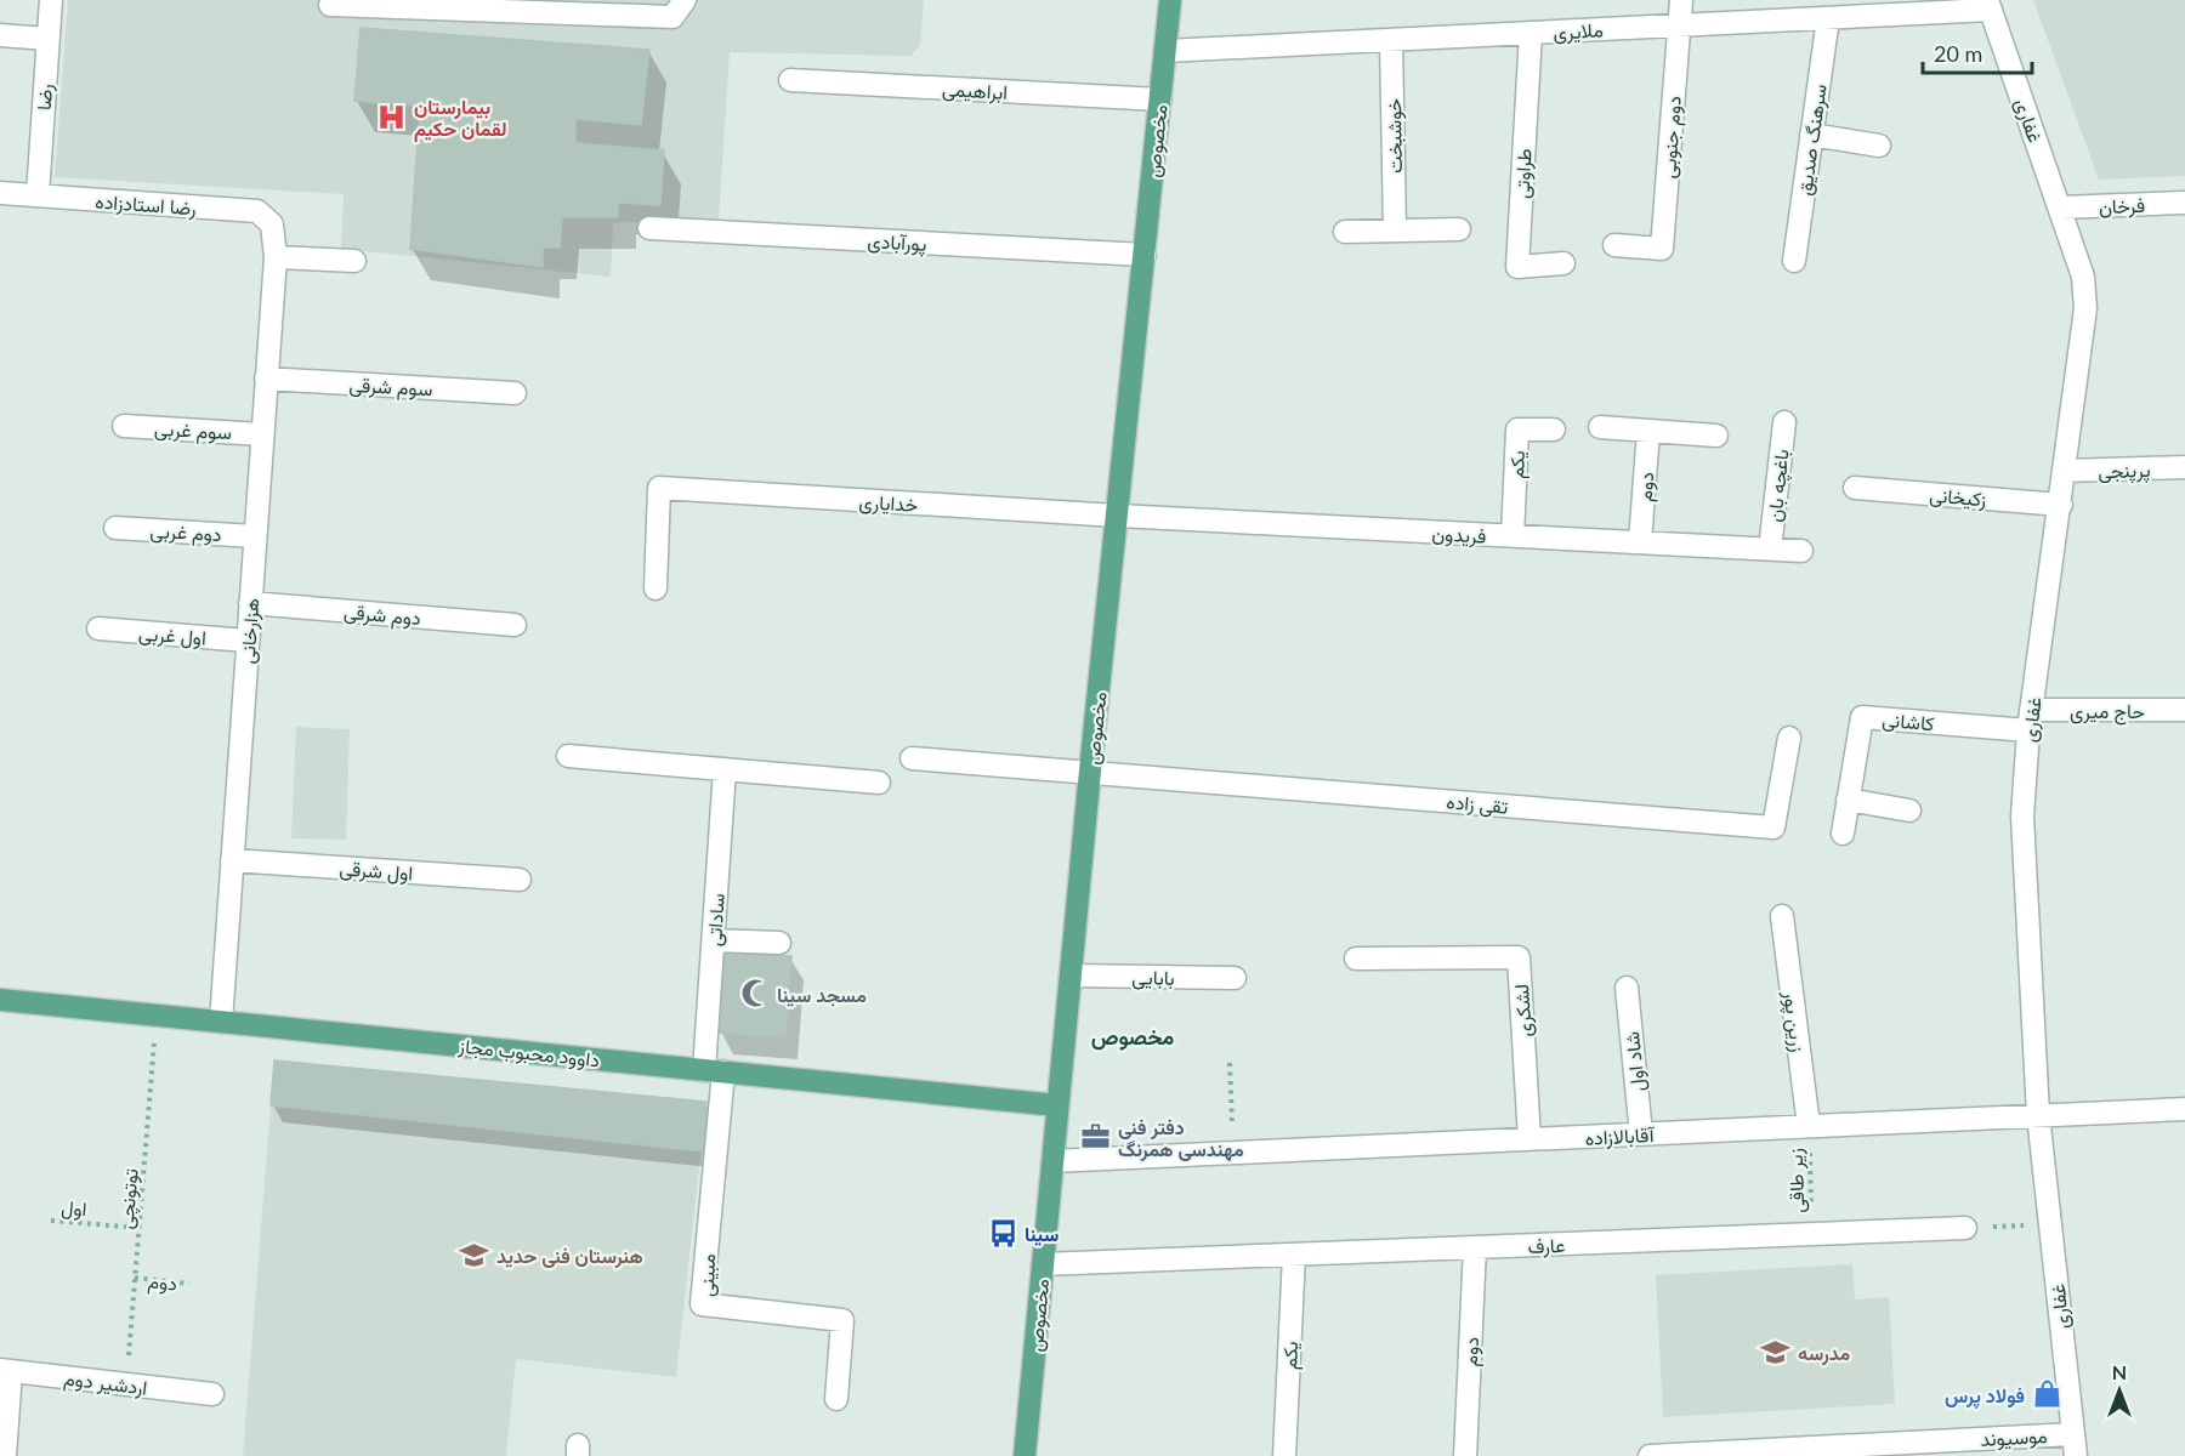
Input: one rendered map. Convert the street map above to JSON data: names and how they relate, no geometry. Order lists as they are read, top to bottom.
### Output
{
  "streets": {
    "main road": ["مخصوص", "داوود محبوب مجاز"],
    "street": [
      "ملایری",
      "ابراهیمی",
      "رضا",
      "غفاری",
      "خوشبخت",
      "دوم جنوبی",
      "سرهنگ صدیق",
      "طراوتی",
      "رضا استادزاده",
      "فرخان",
      "پورآبادی",
      "سوم شرقی",
      "سوم غربی",
      "یکم",
      "پرپنجی",
      "باغچه بان",
      "دوم",
      "زکیخانی",
      "خدایاری",
      "دوم غربی",
      "فریدون",
      "دوم شرقی",
      "هزارخانی",
      "اول غربی",
      "حاج میری",
      "کاشانی",
      "تقی زاده",
      "اول شرقی",
      "ساداتی",
      "بابایی",
      "لشکری",
      "زرین پور",
      "شاد اول",
      "آقابالازاده",
      "عارف",
      "مبینی",
      "اردشیر دوم",
      "موسیوند"
    ],
    "path": ["زیر طاقی", "توتونچی", "اول"]
  },
  "crossings": [
    ["ملایری", "غفاری"],
    ["ملایری", "خوشبخت"],
    ["ملایری", "دوم جنوبی"],
    ["ملایری", "سرهنگ صدیق"],
    ["ملایری", "مخصوص"],
    ["ملایری", "طراوتی"],
    ["ابراهیمی", "مخصوص"],
    ["رضا", "رضا استادزاده"],
    ["غفاری", "فرخان"],
    ["غفاری", "پرپنجی"],
    ["غفاری", "زکیخانی"],
    ["غفاری", "حاج میری"],
    ["غفاری", "کاشانی"],
    ["غفاری", "آقابالازاده"],
    ["غفاری", "موسیوند"],
    ["مخصوص", "پورآبادی"],
    ["مخصوص", "خدایاری"],
    ["مخصوص", "فریدون"],
    ["مخصوص", "تقی زاده"],
    ["مخصوص", "بابایی"],
    ["مخصوص", "داوود محبوب مجاز"],
    ["مخصوص", "آقابالازاده"],
    ["مخصوص", "عارف"],
    ["رضا استادزاده", "هزارخانی"],
    ["سوم شرقی", "هزارخانی"],
    ["سوم غربی", "هزارخانی"],
    ["یکم", "فریدون"],
    ["یکم", "عارف"],
    ["باغچه بان", "فریدون"],
    ["دوم", "فریدون"],
    ["دوم", "توتونچی"],
    ["دوم", "عارف"],
    ["خدایاری", "فریدون"],
    ["دوم غربی", "هزارخانی"],
    ["دوم شرقی", "هزارخانی"],
    ["هزارخانی", "اول غربی"],
    ["هزارخانی", "اول شرقی"],
    ["هزارخانی", "داوود محبوب مجاز"],
    ["حاج میری", "کاشانی"],
    ["ساداتی", "داوود محبوب مجاز"],
    ["ساداتی", "مبینی"],
    ["لشکری", "آقابالازاده"],
    ["زرین پور", "آقابالازاده"],
    ["زرین پور", "زیر طاقی"],
    ["داوود محبوب مجاز", "توتونچی"],
    ["داوود محبوب مجاز", "مبینی"],
    ["شاد اول", "آقابالازاده"],
    ["آقابالازاده", "زیر طاقی"],
    ["زیر طاقی", "عارف"],
    ["توتونچی", "اول"],
    ["توتونچی", "اردشیر دوم"]
  ],
  "districts": ["مخصوص"],
  "places": {
    "hospital": ["بیمارستان لقمان حکیم"],
    "mosque": ["مسجد سینا"],
    "office": ["دفتر فنی مهندسی همرنگ"],
    "bus stop": ["سینا"],
    "school or university": ["هنرستان فنی حدید", "مدرسه"],
    "shop": ["فولاد پرس"]
  },
  "scale_bar": "20 m",
  "north": "top"
}
